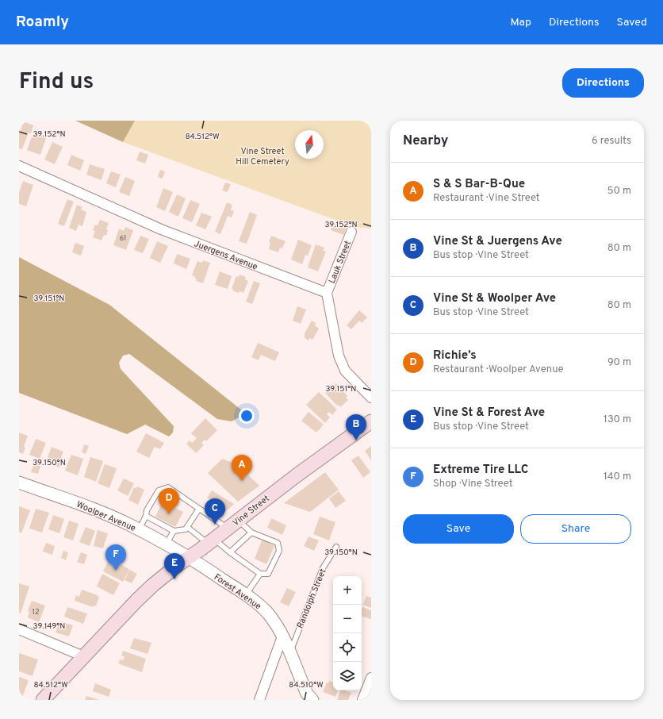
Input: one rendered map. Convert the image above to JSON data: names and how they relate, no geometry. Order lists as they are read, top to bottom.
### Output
{
  "streets": {
    "main road": ["Vine Street"],
    "street": [
      "Juergens Avenue",
      "Lauk Street",
      "Woolper Avenue",
      "Forest Avenue"
    ],
    "lane": ["Randolph Street"]
  },
  "crossings": [
    ["Juergens Avenue", "Lauk Street"],
    ["Vine Street", "Woolper Avenue"],
    ["Vine Street", "Forest Avenue"],
    ["Woolper Avenue", "Forest Avenue"],
    ["Forest Avenue", "Randolph Street"]
  ],
  "parks": ["Vine Street Hill Cemetery"],
  "house_numbers": ["61", "12"],
  "north": "top",
  "page": {
    "header": "Roamly",
    "nav": ["Map", "Directions", "Saved"],
    "title": "Find us",
    "buttons": [
      "Directions",
      ["Save", "Share"]
    ],
    "heading": ["Nearby", "6 results"],
    "list": [
      {
        "mark": "A",
        "name": "S & S Bar-B-Que",
        "note": "Restaurant · Vine Street",
        "value": "50 m"
      },
      {
        "mark": "B",
        "name": "Vine St & Juergens Ave",
        "note": "Bus stop · Vine Street",
        "value": "80 m"
      },
      {
        "mark": "C",
        "name": "Vine St & Woolper Ave",
        "note": "Bus stop · Vine Street",
        "value": "80 m"
      },
      {
        "mark": "D",
        "name": "Richie’s",
        "note": "Restaurant · Woolper Avenue",
        "value": "90 m"
      },
      {
        "mark": "E",
        "name": "Vine St & Forest Ave",
        "note": "Bus stop · Vine Street",
        "value": "130 m"
      },
      {
        "mark": "F",
        "name": "Extreme Tire LLC",
        "note": "Shop · Vine Street",
        "value": "140 m"
      }
    ],
    "pins": [
      "B",
      "A",
      "D",
      "C",
      "F",
      "E"
    ],
    "map_buttons": ["+", "−"]
  },
  "coordinates": [
    "39.152°N",
    "84.512°W",
    "39.151°N",
    "39.150°N",
    "39.149°N",
    "84.510°W"
  ]
}
